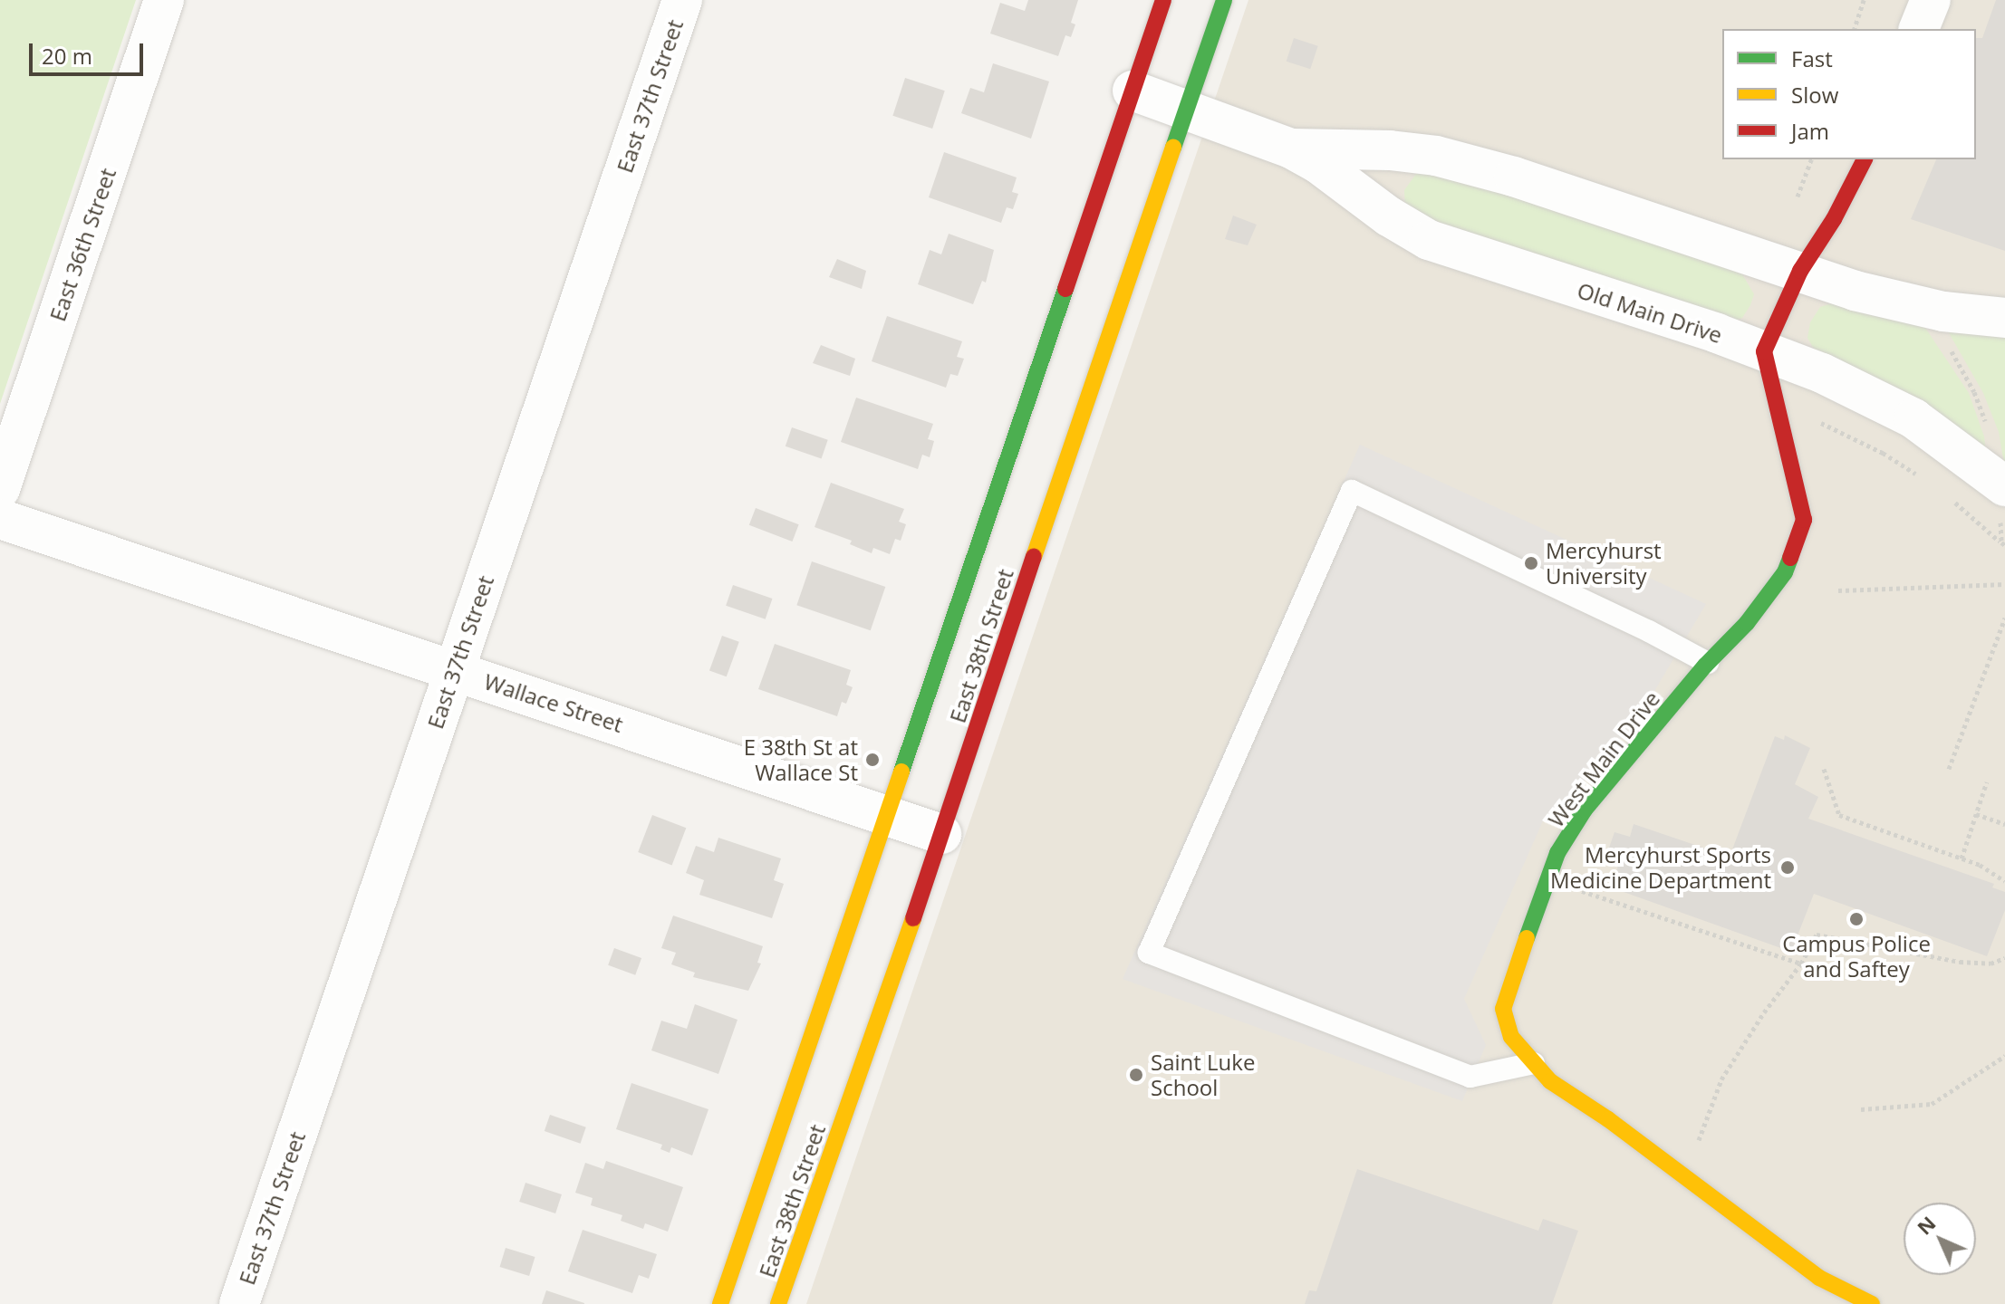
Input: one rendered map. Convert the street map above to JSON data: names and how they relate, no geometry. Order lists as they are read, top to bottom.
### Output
{
  "streets": {
    "main road": ["East 38th Street", "West Main Drive"],
    "street": [
      "East 37th Street",
      "East 36th Street",
      "Old Main Drive",
      "Wallace Street"
    ]
  },
  "crossings": [
    ["East 37th Street", "Wallace Street"],
    ["Old Main Drive", "East 38th Street"],
    ["Old Main Drive", "West Main Drive"],
    ["East 38th Street", "Wallace Street"]
  ],
  "places": [
    "Mercyhurst University",
    "E 38th St at Wallace St",
    "Mercyhurst Sports Medicine Department",
    "Campus Police and Saftey",
    "Saint Luke School"
  ],
  "legend": ["Fast", "Slow", "Jam"],
  "scale_bar": "20 m",
  "north": "top left"
}
